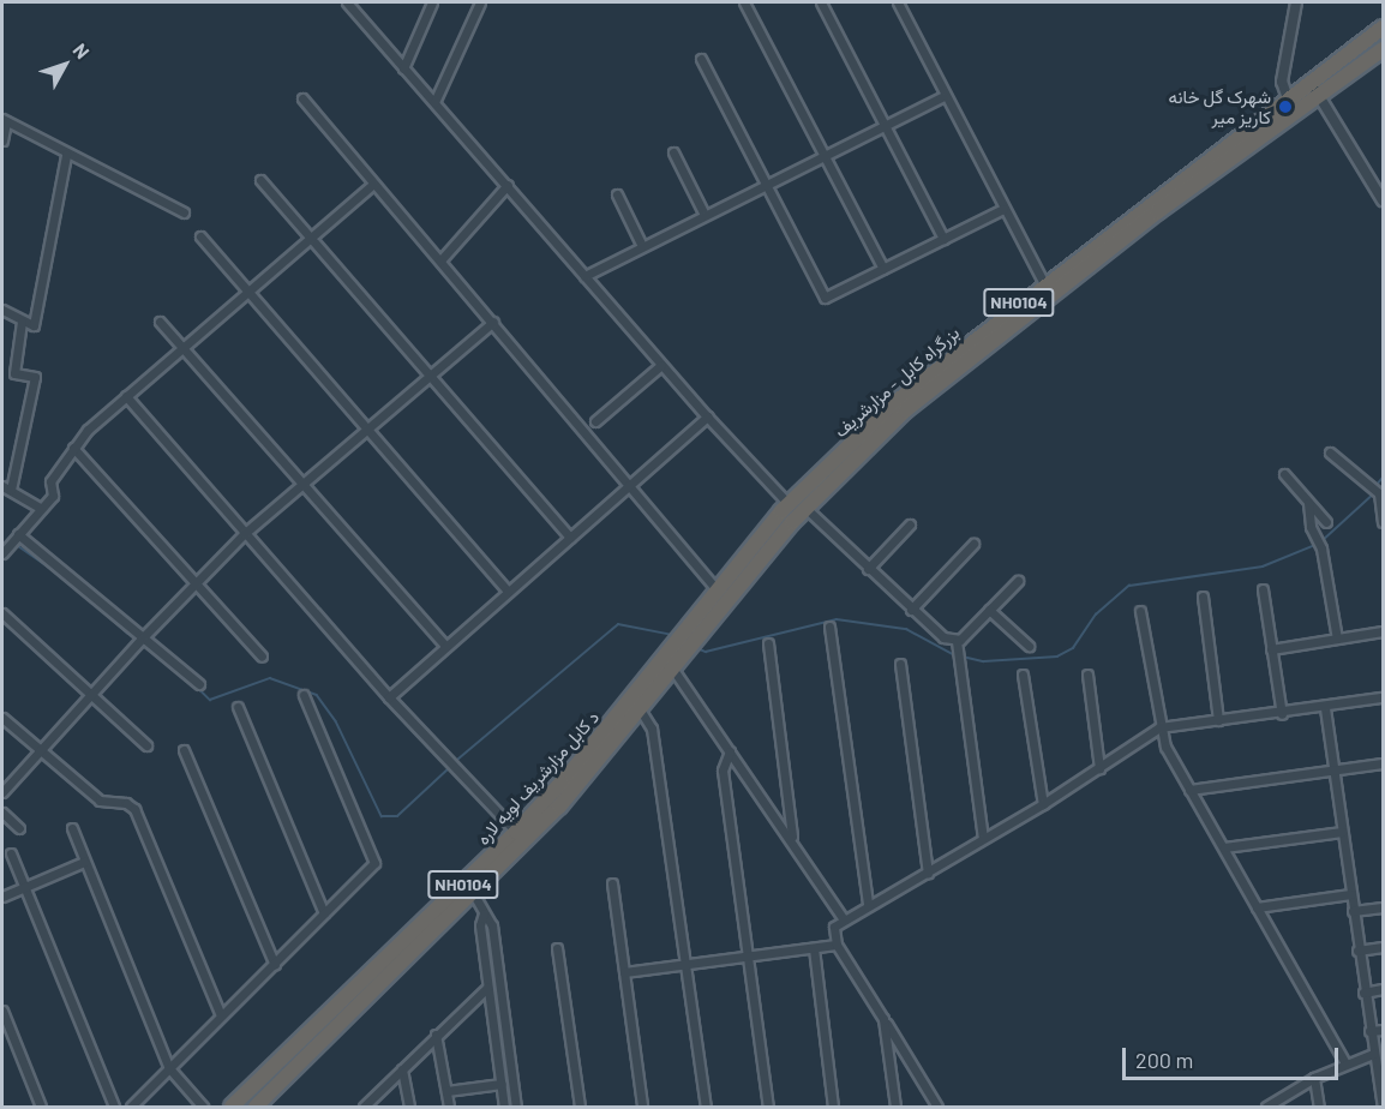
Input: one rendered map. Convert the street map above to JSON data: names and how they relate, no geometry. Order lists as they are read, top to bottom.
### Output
{
  "streets": {
    "highway": ["NH0104", "بزرگراه کابل - مزارشریف", "د کابل مزارشریف لویه لاره"]
  },
  "crossings": [
    ["بزرگراه کابل - مزارشریف", "د کابل مزارشریف لویه لاره"]
  ],
  "places": ["شهرک گل خانه کاریز میر"],
  "scale_bar": "200 m",
  "north": "top right"
}
